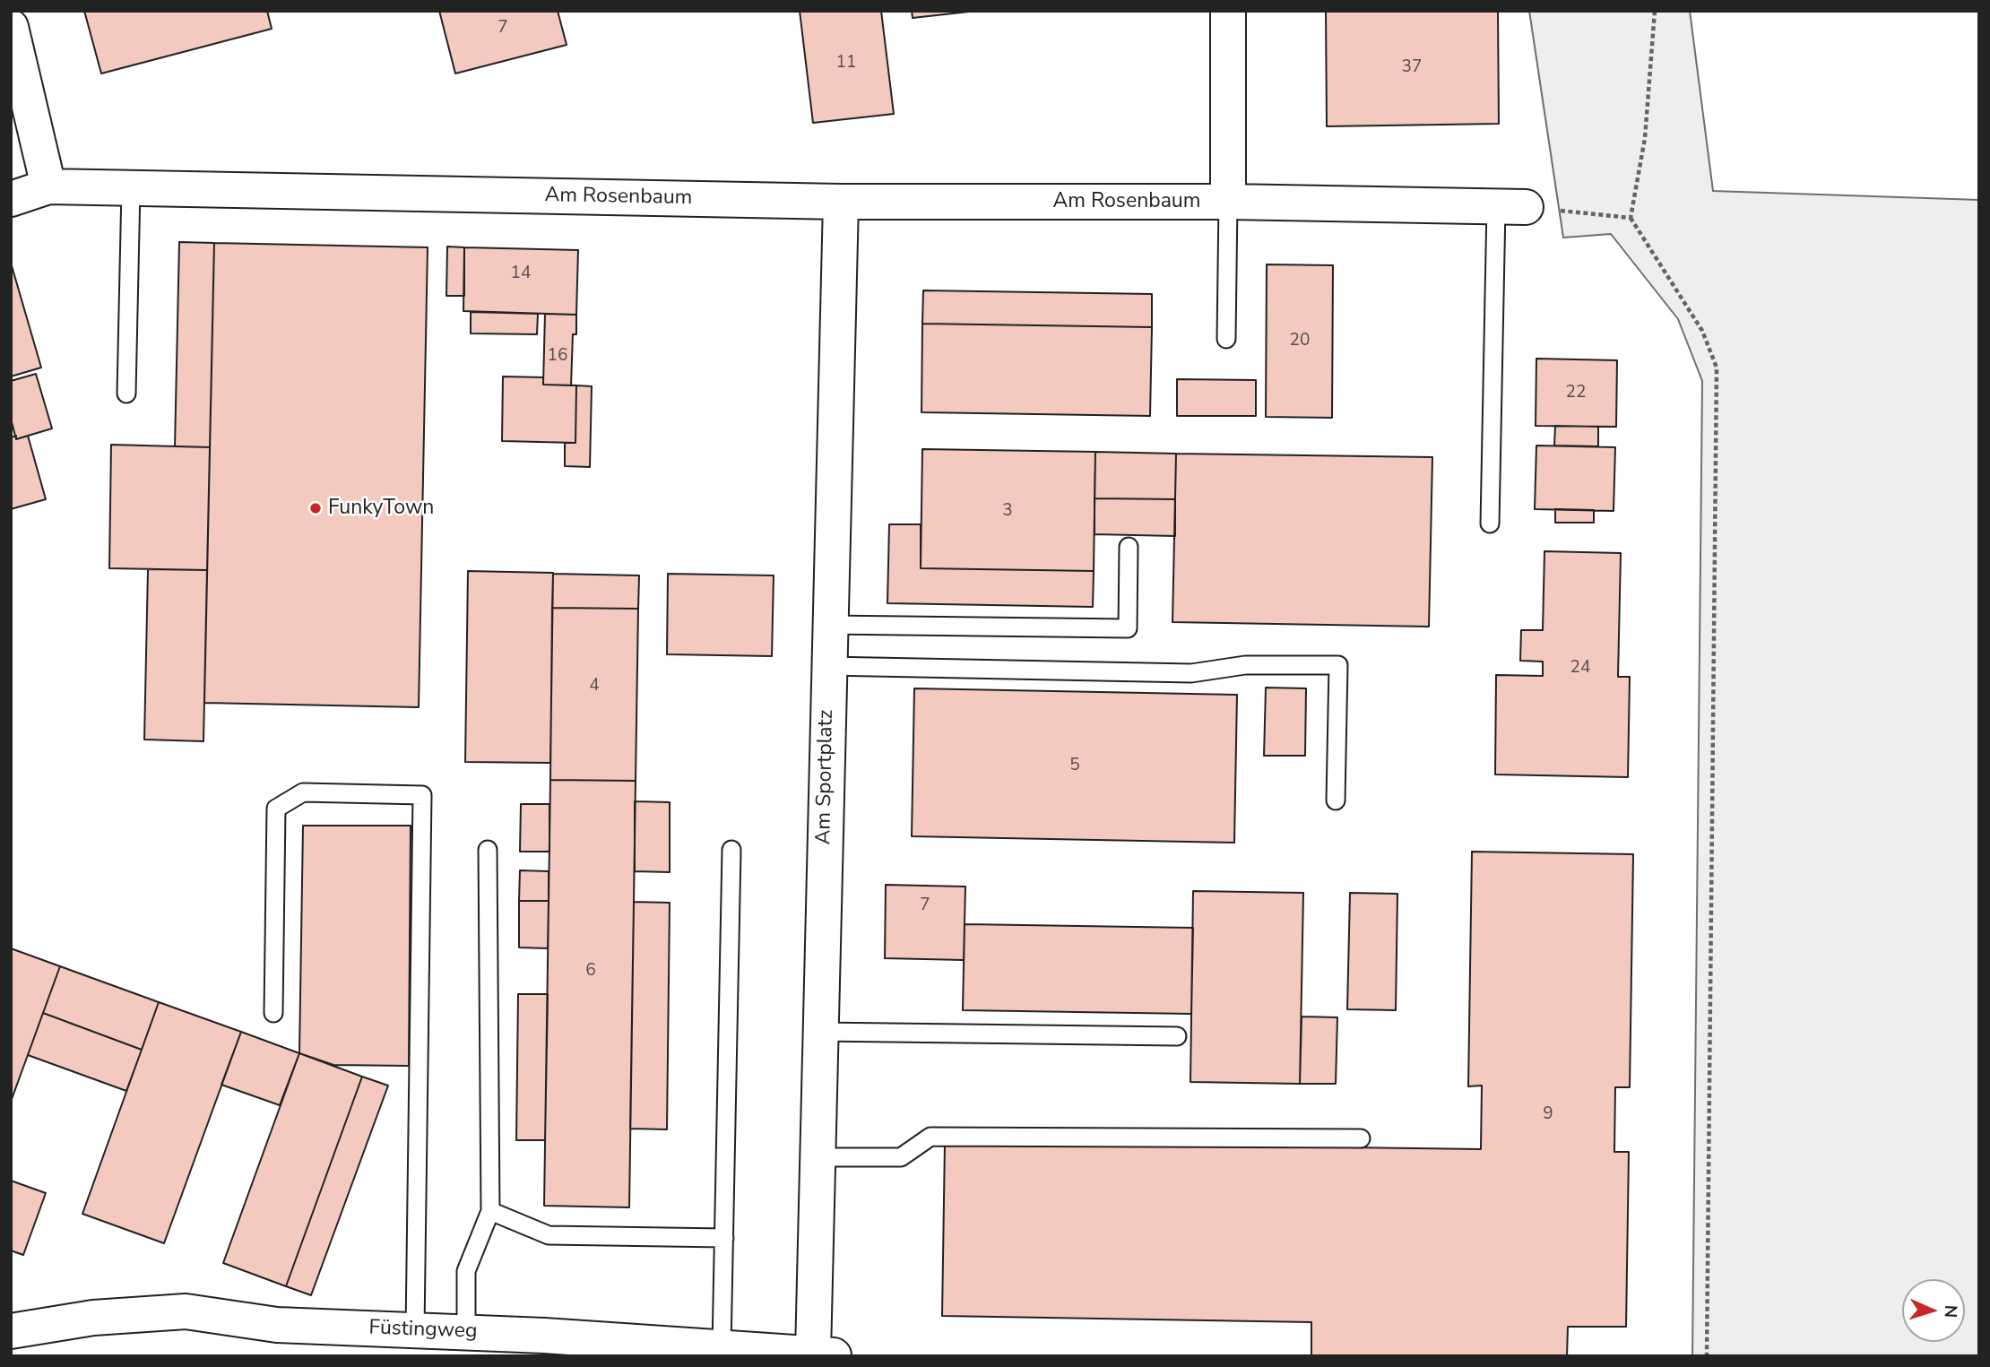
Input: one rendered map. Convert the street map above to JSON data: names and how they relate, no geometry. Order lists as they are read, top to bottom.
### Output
{
  "streets": {
    "street": ["Am Rosenbaum", "Am Sportplatz", "Füstingweg"]
  },
  "crossings": [
    ["Am Rosenbaum", "Am Sportplatz"],
    ["Am Sportplatz", "Füstingweg"]
  ],
  "places": ["FunkyTown"],
  "house_numbers": [
    "7",
    "11",
    "37",
    "14",
    "20",
    "16",
    "22",
    "3",
    "24",
    "4",
    "5",
    "7",
    "6",
    "9"
  ],
  "north": "right"
}
